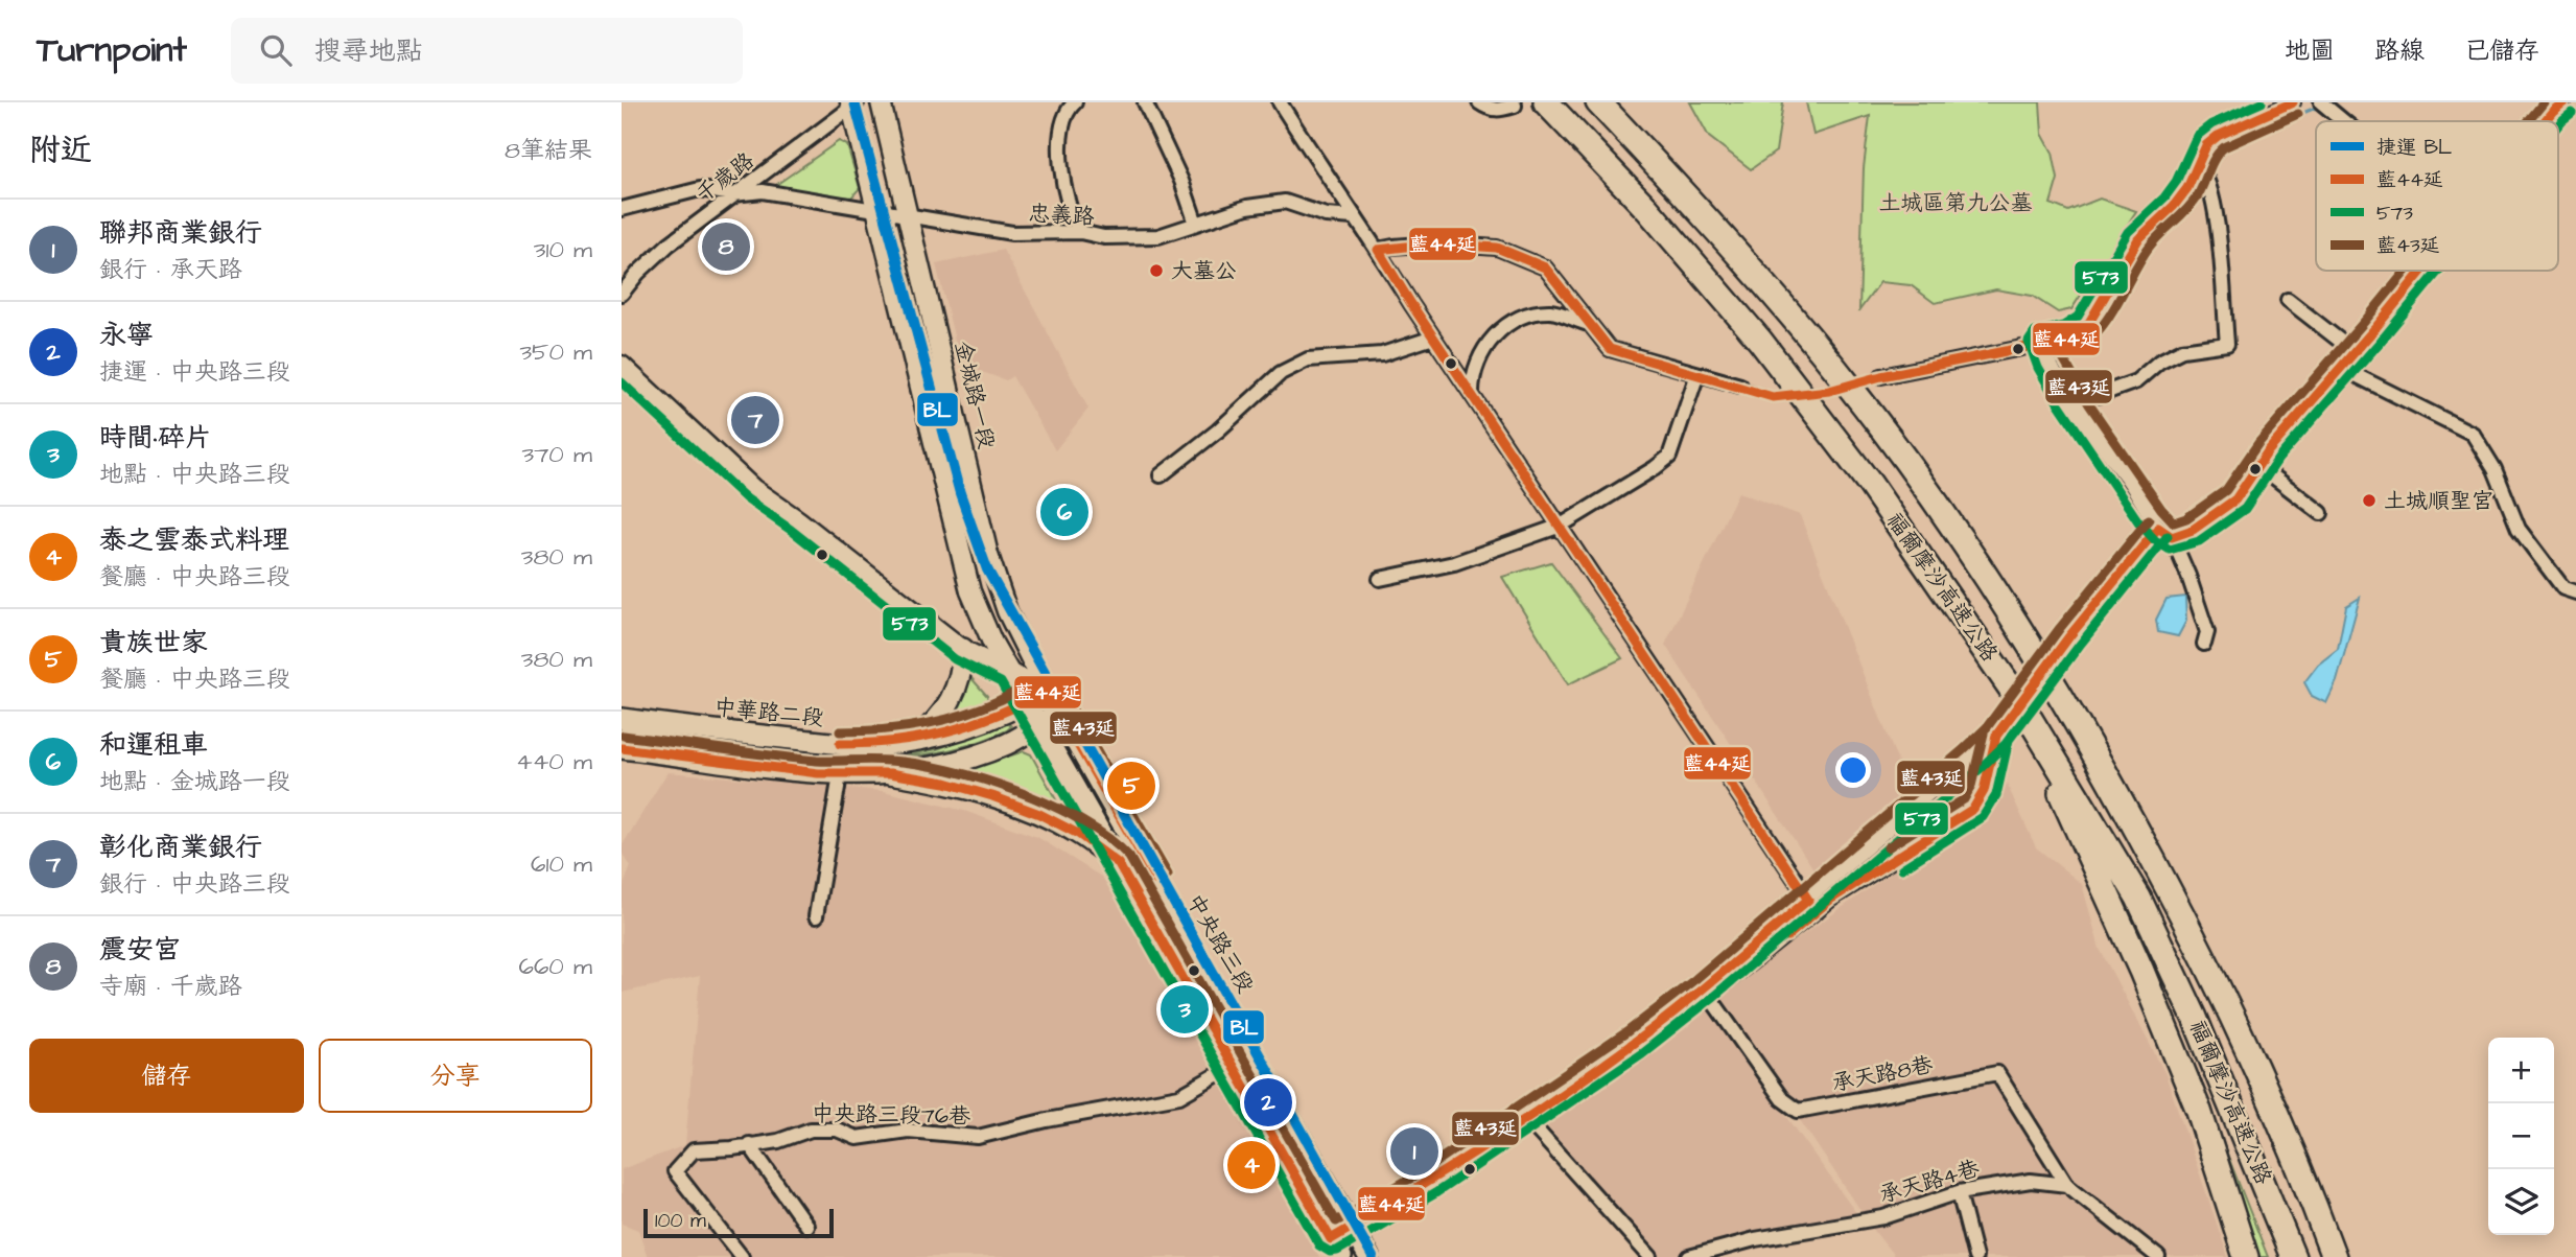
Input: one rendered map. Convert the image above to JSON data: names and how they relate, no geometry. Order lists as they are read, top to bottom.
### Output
{
  "streets": {
    "highway": ["福爾摩沙高速公路"],
    "main road": ["金城路一段", "中華路二段", "中央路三段"],
    "street": [
      "千歲路",
      "忠義路",
      "承天路8巷",
      "中央路三段76巷",
      "承天路4巷"
    ]
  },
  "crossings": [
    ["千歲路", "忠義路"],
    ["忠義路", "金城路一段"],
    ["金城路一段", "中華路二段"],
    ["金城路一段", "中央路三段"],
    ["中華路二段", "中央路三段"],
    ["中央路三段", "中央路三段76巷"],
    ["承天路8巷", "承天路4巷"]
  ],
  "parks": ["土城區第九公墓"],
  "places": ["大墓公", "土城順聖宮"],
  "lines": [
    "metro line BL",
    "transit line 藍44延",
    "transit line 573",
    "transit line 藍43延"
  ],
  "legend": [
    "捷運 BL",
    "藍44延",
    "573",
    "藍43延"
  ],
  "scale_bar": "100 m",
  "page": {
    "header": "Turnpoint",
    "search": "搜尋地點",
    "nav": ["地圖", "路線", "已儲存"],
    "heading": ["附近", "8筆結果"],
    "list": [
      {
        "mark": "1",
        "name": "聯邦商業銀行",
        "note": "銀行 · 承天路",
        "value": "310 m"
      },
      {
        "mark": "2",
        "name": "永寧",
        "note": "捷運 · 中央路三段",
        "value": "350 m"
      },
      {
        "mark": "3",
        "name": "時間·碎片",
        "note": "地點 · 中央路三段",
        "value": "370 m"
      },
      {
        "mark": "4",
        "name": "泰之雲泰式料理",
        "note": "餐廳 · 中央路三段",
        "value": "380 m"
      },
      {
        "mark": "5",
        "name": "貴族世家",
        "note": "餐廳 · 中央路三段",
        "value": "380 m"
      },
      {
        "mark": "6",
        "name": "和運租車",
        "note": "地點 · 金城路一段",
        "value": "440 m"
      },
      {
        "mark": "7",
        "name": "彰化商業銀行",
        "note": "銀行 · 中央路三段",
        "value": "610 m"
      },
      {
        "mark": "8",
        "name": "震安宮",
        "note": "寺廟 · 千歲路",
        "value": "660 m"
      }
    ],
    "pins": [
      "8",
      "7",
      "6",
      "5",
      "3",
      "2",
      "1",
      "4"
    ],
    "buttons": ["儲存", "分享"],
    "map_buttons": ["+", "−"],
    "scale": "100 m"
  }
}
